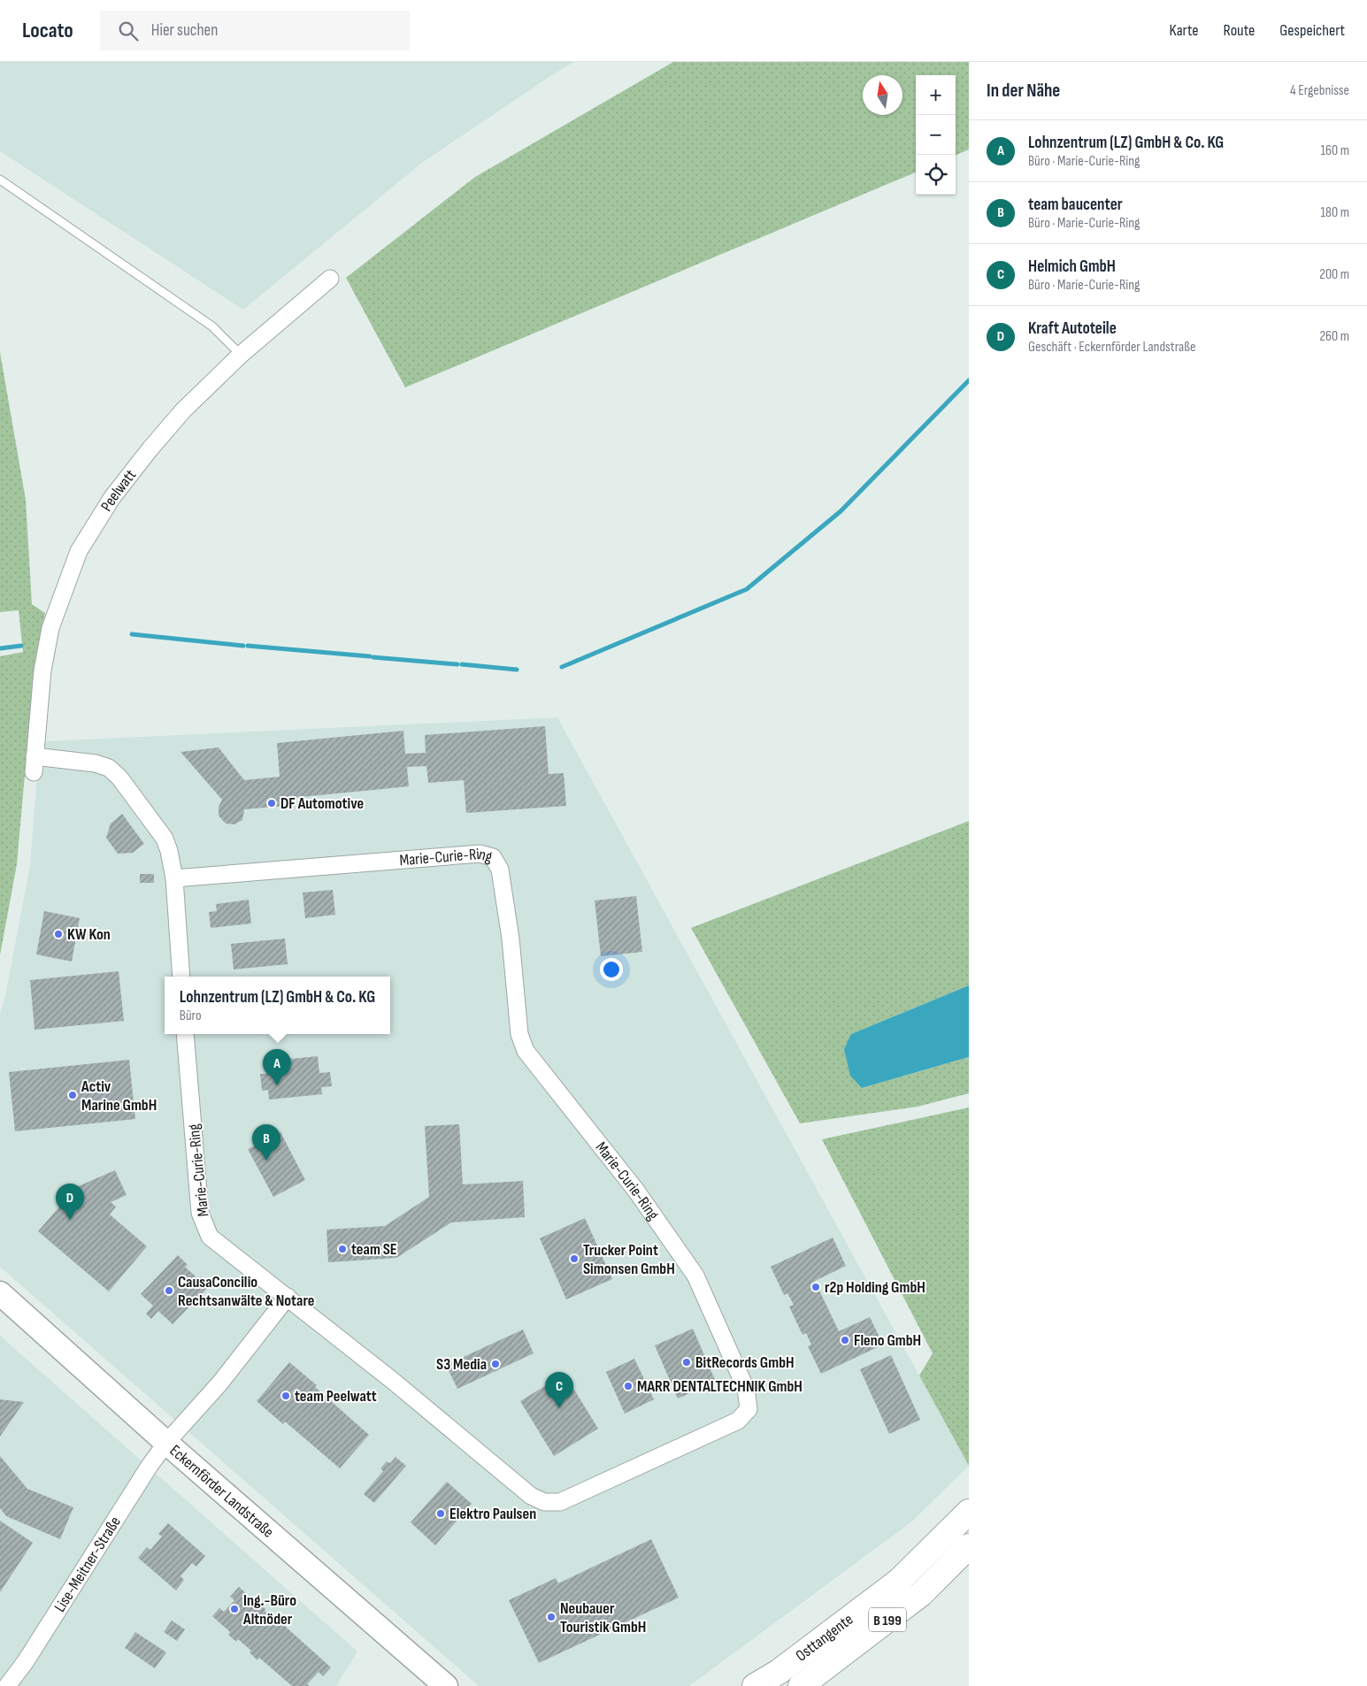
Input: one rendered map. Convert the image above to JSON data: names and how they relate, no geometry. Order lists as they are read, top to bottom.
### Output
{
  "streets": {
    "main road": ["B 199", "Osttangente"],
    "street": [
      "Peelwatt",
      "Marie-Curie-Ring",
      "Eckernförder Landstraße",
      "Lise-Meitner-Straße"
    ]
  },
  "crossings": [
    ["Peelwatt", "Marie-Curie-Ring"],
    ["Eckernförder Landstraße", "Lise-Meitner-Straße"]
  ],
  "places": [
    "DF Automotive",
    "KW Kon",
    "Activ Marine GmbH",
    "team SE",
    "Trucker Point Simonsen GmbH",
    "r2p Holding GmbH",
    "CausaConcilio Rechtsanwälte & Notare",
    "Fleno GmbH",
    "BitRecords GmbH",
    "S3 Media",
    "MARR DENTALTECHNIK GmbH",
    "team Peelwatt",
    "Elektro Paulsen",
    "Ing.-Büro Altnöder",
    "Neubauer Touristik GmbH"
  ],
  "north": "top",
  "page": {
    "header": "Locato",
    "search": "Hier suchen",
    "nav": ["Karte", "Route", "Gespeichert"],
    "heading": ["In der Nähe", "4 Ergebnisse"],
    "map_buttons": ["+", "−"],
    "list": [
      {
        "mark": "A",
        "name": "Lohnzentrum (LZ) GmbH & Co. KG",
        "note": "Büro · Marie-Curie-Ring",
        "value": "160 m"
      },
      {
        "mark": "B",
        "name": "team baucenter",
        "note": "Büro · Marie-Curie-Ring",
        "value": "180 m"
      },
      {
        "mark": "C",
        "name": "Helmich GmbH",
        "note": "Büro · Marie-Curie-Ring",
        "value": "200 m"
      },
      {
        "mark": "D",
        "name": "Kraft Autoteile",
        "note": "Geschäft · Eckernförder Landstraße",
        "value": "260 m"
      }
    ],
    "popup": ["Lohnzentrum (LZ) GmbH & Co. KG", "Büro"],
    "pins": [
      "A",
      "B",
      "D",
      "C"
    ]
  }
}
